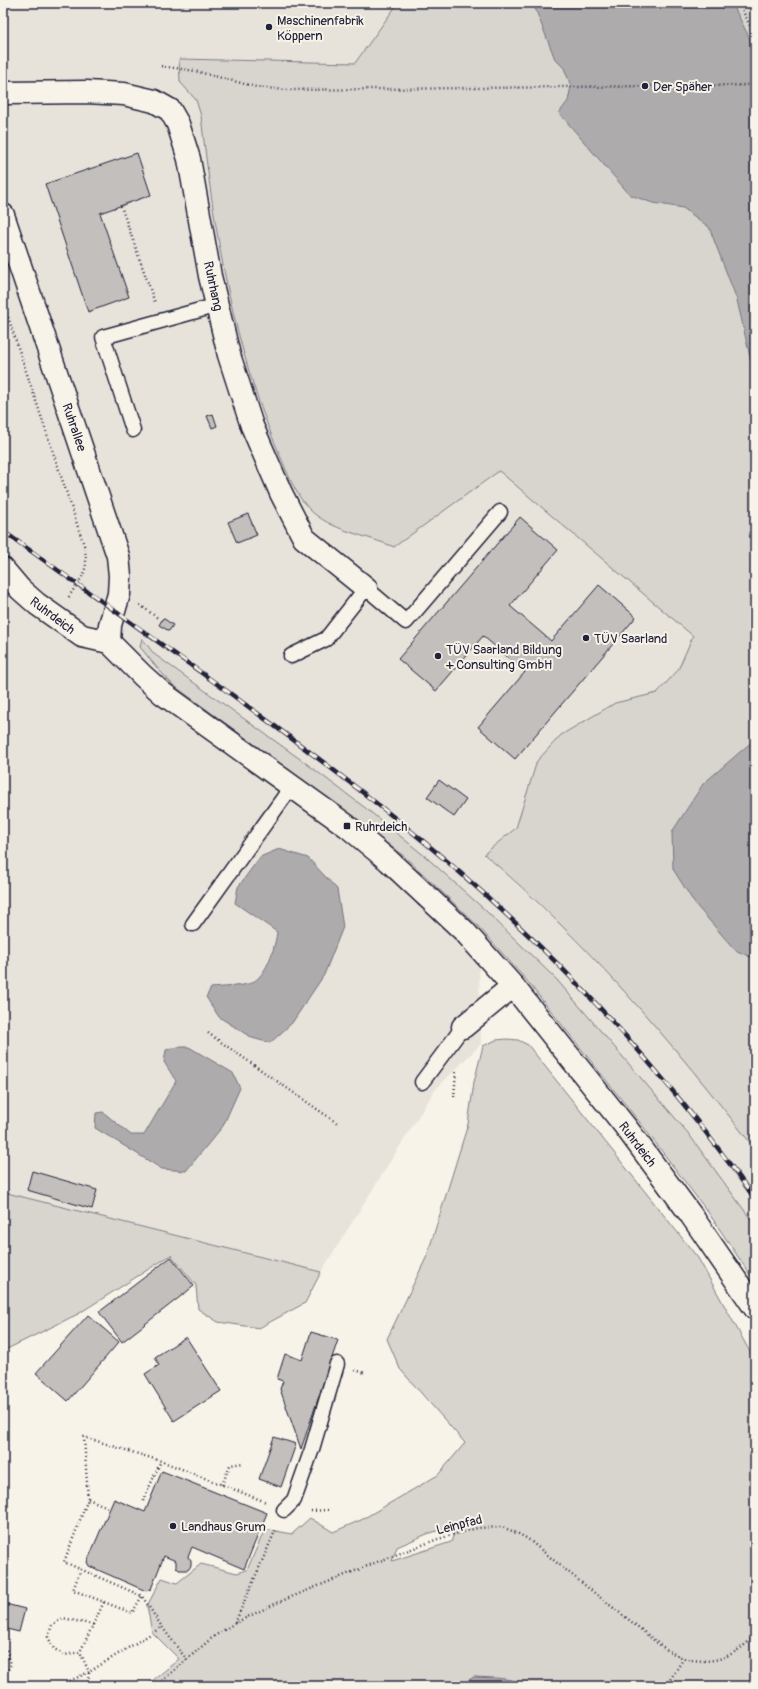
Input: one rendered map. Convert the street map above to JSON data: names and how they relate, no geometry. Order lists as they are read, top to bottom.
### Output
{
  "streets": {
    "street": ["Ruhrhang", "Ruhrallee", "Ruhrdeich"],
    "path": ["Leinpfad"]
  },
  "crossings": [
    ["Ruhrallee", "Ruhrdeich"]
  ],
  "places": {
    "other": [
      "Maschinenfabrik Köppern",
      "Der Späher",
      "TÜV Saarland",
      "TÜV Saarland Bildung + Consulting GmbH",
      "Landhaus Grum"
    ],
    "transit": ["Ruhrdeich"]
  }
}
